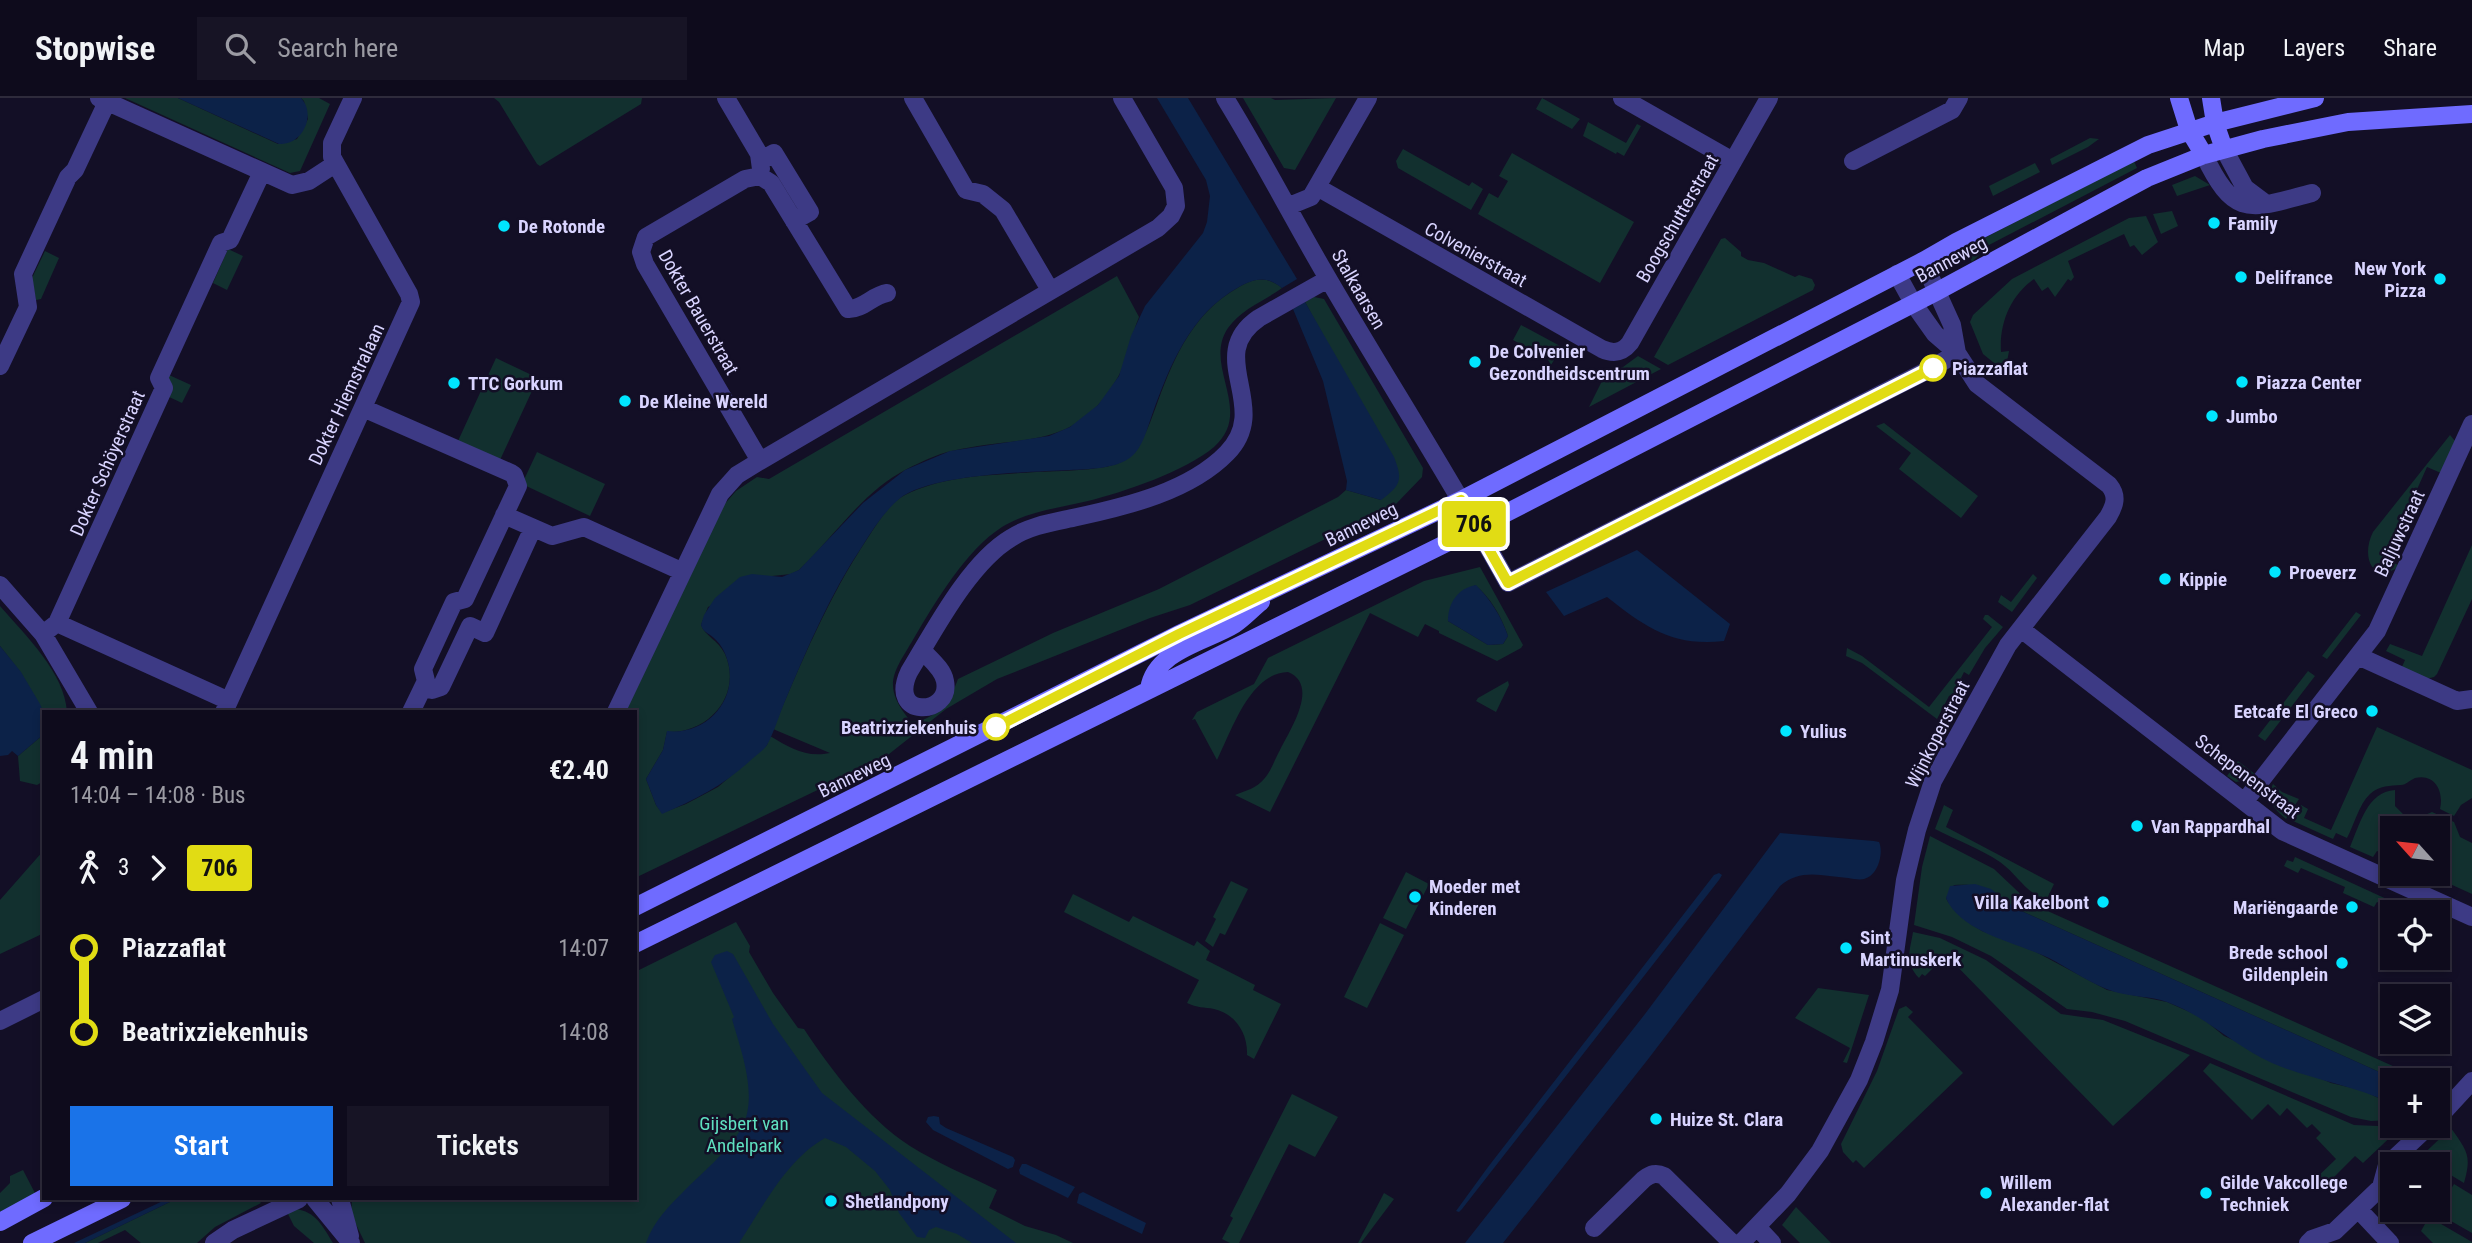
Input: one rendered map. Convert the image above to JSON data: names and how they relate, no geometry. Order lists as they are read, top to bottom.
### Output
{
  "streets": {
    "main road": ["Banneweg"],
    "street": [
      "Boogschutterstraat",
      "Colvenierstraat",
      "Stalkaarsen",
      "Dokter Bauerstraat",
      "Dokter Hiemstralaan",
      "Dokter Schöyerstraat",
      "Baljuwstraat",
      "Wijnkoperstraat",
      "Schepenenstraat"
    ]
  },
  "crossings": [
    ["Boogschutterstraat", "Colvenierstraat"],
    ["Banneweg", "Stalkaarsen"],
    ["Banneweg", "Wijnkoperstraat"],
    ["Baljuwstraat", "Schepenenstraat"],
    ["Wijnkoperstraat", "Schepenenstraat"]
  ],
  "parks": ["Gijsbert van Andelpark"],
  "places": [
    "Family",
    "De Rotonde",
    "Delifrance",
    "New York Pizza",
    "De Colvenier Gezondheidscentrum",
    "Piazzaflat",
    "Piazza Center",
    "TTC Gorkum",
    "De Kleine Wereld",
    "Jumbo",
    "Proeverz",
    "Kippie",
    "Eetcafe El Greco",
    "Beatrixziekenhuis",
    "Yulius",
    "Van Rappardhal",
    "Moeder met Kinderen",
    "Villa Kakelbont",
    "Mariëngaarde",
    "Sint Martinuskerk",
    "Brede school Gildenplein",
    "Huize St. Clara",
    "Willem Alexander-flat",
    "Gilde Vakcollege Techniek",
    "Shetlandpony"
  ],
  "lines": ["bus line 706"],
  "north": "top left",
  "page": {
    "header": "Stopwise",
    "search": "Search here",
    "nav": ["Map", "Layers", "Share"],
    "on_map": "706",
    "heading": ["4 min", "14:04 – 14:08 · Bus", "€2.40"],
    "map_buttons": ["+", "−"],
    "legs": ["3", "706"],
    "list": [
      {
        "name": "Piazzaflat",
        "value": "14:07"
      },
      {
        "name": "Beatrixziekenhuis",
        "value": "14:08"
      }
    ],
    "buttons": ["Start", "Tickets"]
  }
}
